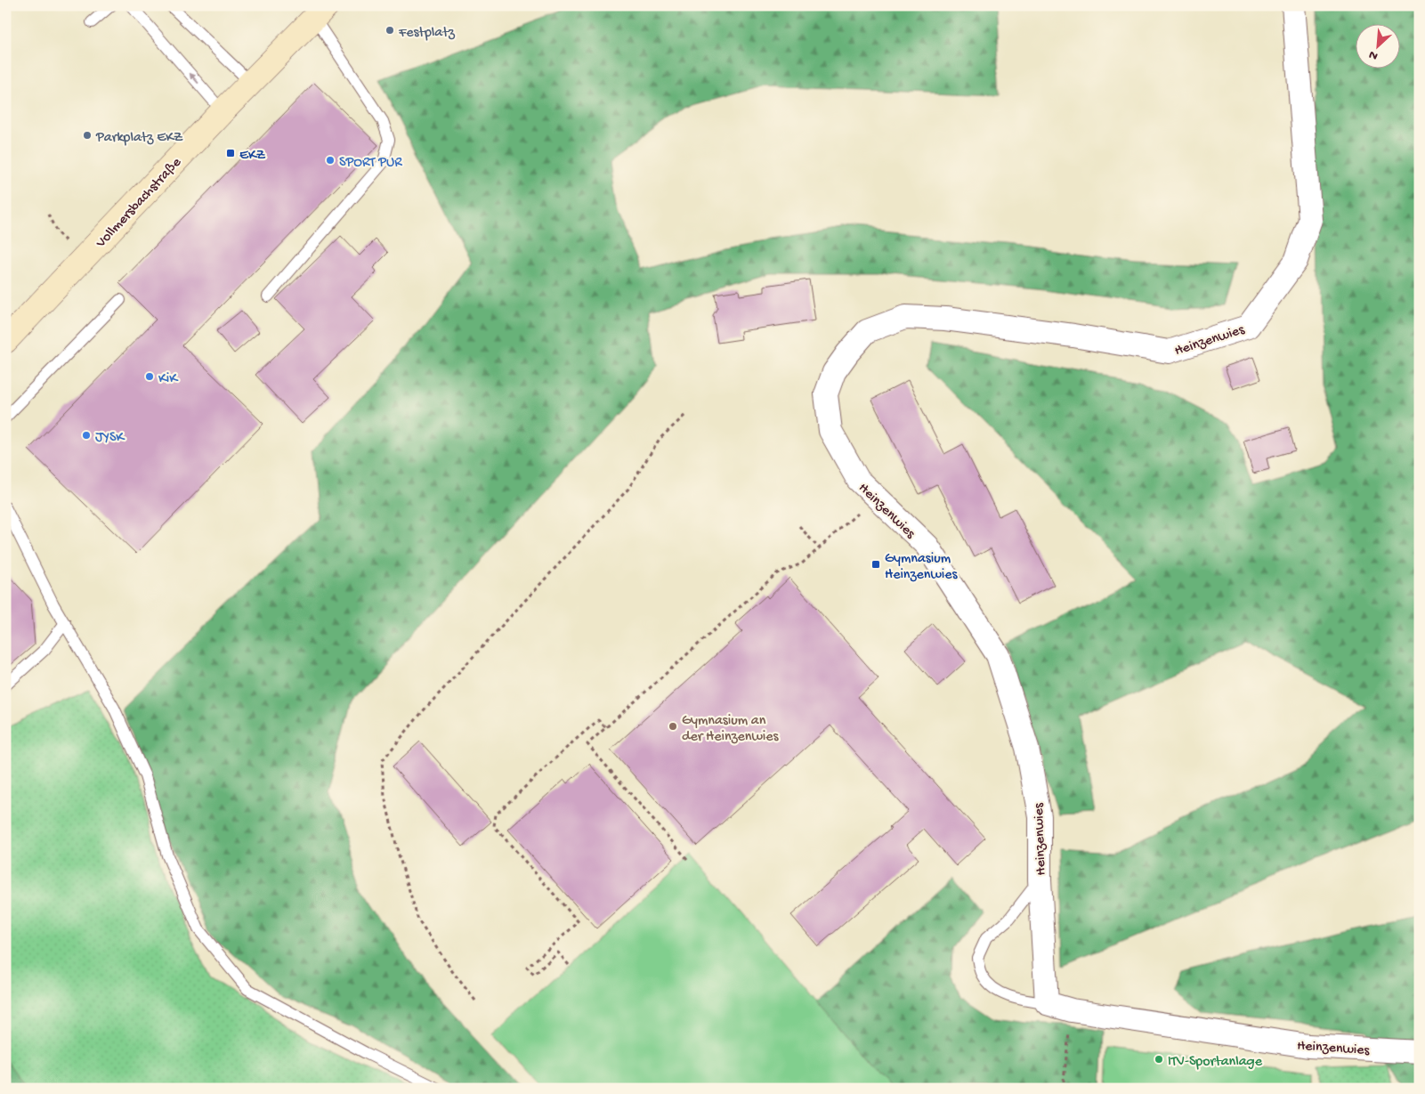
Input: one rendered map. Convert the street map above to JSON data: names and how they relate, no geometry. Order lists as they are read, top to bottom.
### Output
{
  "streets": {
    "main road": ["Vollmersbachstraße"],
    "street": ["Heinzenwies"]
  },
  "places": {
    "other": [
      "Festplatz",
      "Parkplatz EKZ",
      "SPORT PUR",
      "KiK",
      "JYSK",
      "Gymnasium an der Heinzenwies",
      "ITV-Sportanlage"
    ],
    "transit": ["EKZ", "Gymnasium Heinzenwies"]
  },
  "north": "bottom left"
}
